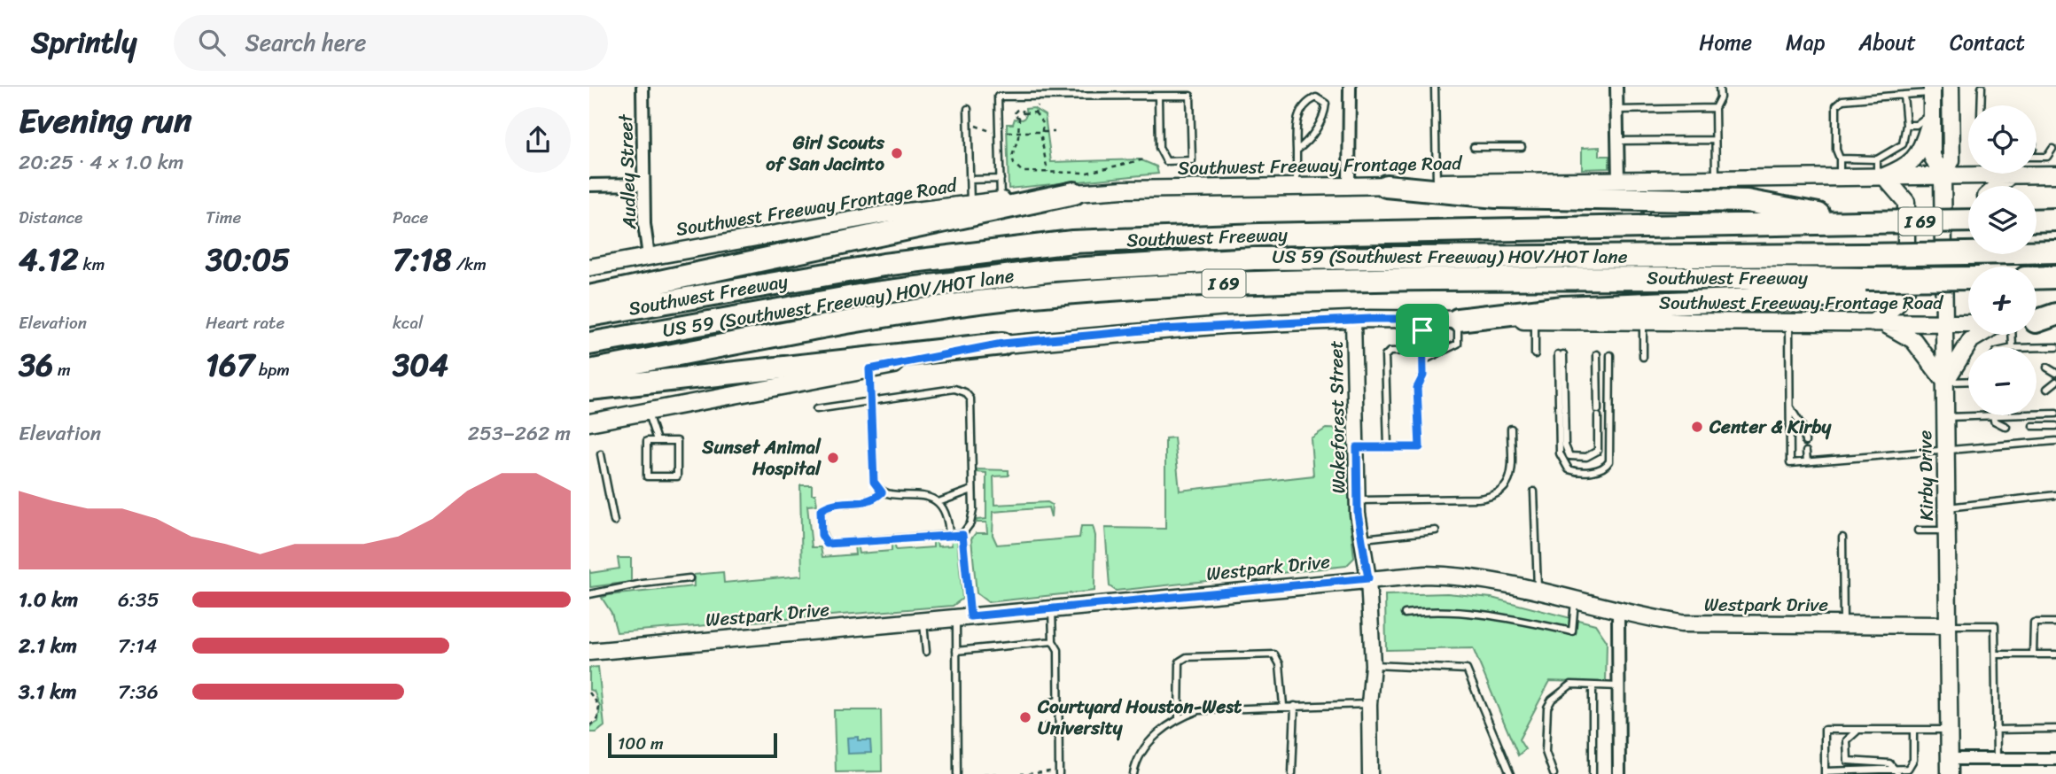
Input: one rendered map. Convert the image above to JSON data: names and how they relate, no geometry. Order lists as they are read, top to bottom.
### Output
{
  "streets": {
    "highway": ["I 69", "Southwest Freeway", "US 59 (Southwest Freeway) HOV/HOT lane"],
    "main road": ["Southwest Freeway Frontage Road", "Kirby Drive", "Westpark Drive"],
    "street": ["Audley Street", "Wakeforest Street"]
  },
  "crossings": [
    ["Southwest Freeway Frontage Road", "Audley Street"],
    ["Southwest Freeway Frontage Road", "Wakeforest Street"],
    ["Southwest Freeway Frontage Road", "Kirby Drive"],
    ["Wakeforest Street", "Westpark Drive"],
    ["Kirby Drive", "Westpark Drive"]
  ],
  "places": [
    "Girl Scouts of San Jacinto",
    "Center & Kirby",
    "Sunset Animal Hospital",
    "Courtyard Houston-West University"
  ],
  "scale_bar": "100 m",
  "page": {
    "header": "Sprintly",
    "search": "Search here",
    "nav": [
      "Home",
      "Map",
      "About",
      "Contact"
    ],
    "heading": ["Evening run", "20:25 · 4 × 1.0 km"],
    "map_buttons": ["+", "−"],
    "stats": [
      ["Distance", "4.12 km"],
      ["Time", "30:05"],
      ["Pace", "7:18 /km"],
      ["Elevation", "36 m"],
      ["Heart rate", "167 bpm"],
      ["kcal", "304"]
    ],
    "chart": ["Elevation", "253–262 m"],
    "list": [
      {
        "name": "1.0 km",
        "note": "6:35"
      },
      {
        "name": "2.1 km",
        "note": "7:14"
      },
      {
        "name": "3.1 km",
        "note": "7:36"
      }
    ],
    "scale": "100 m"
  }
}
